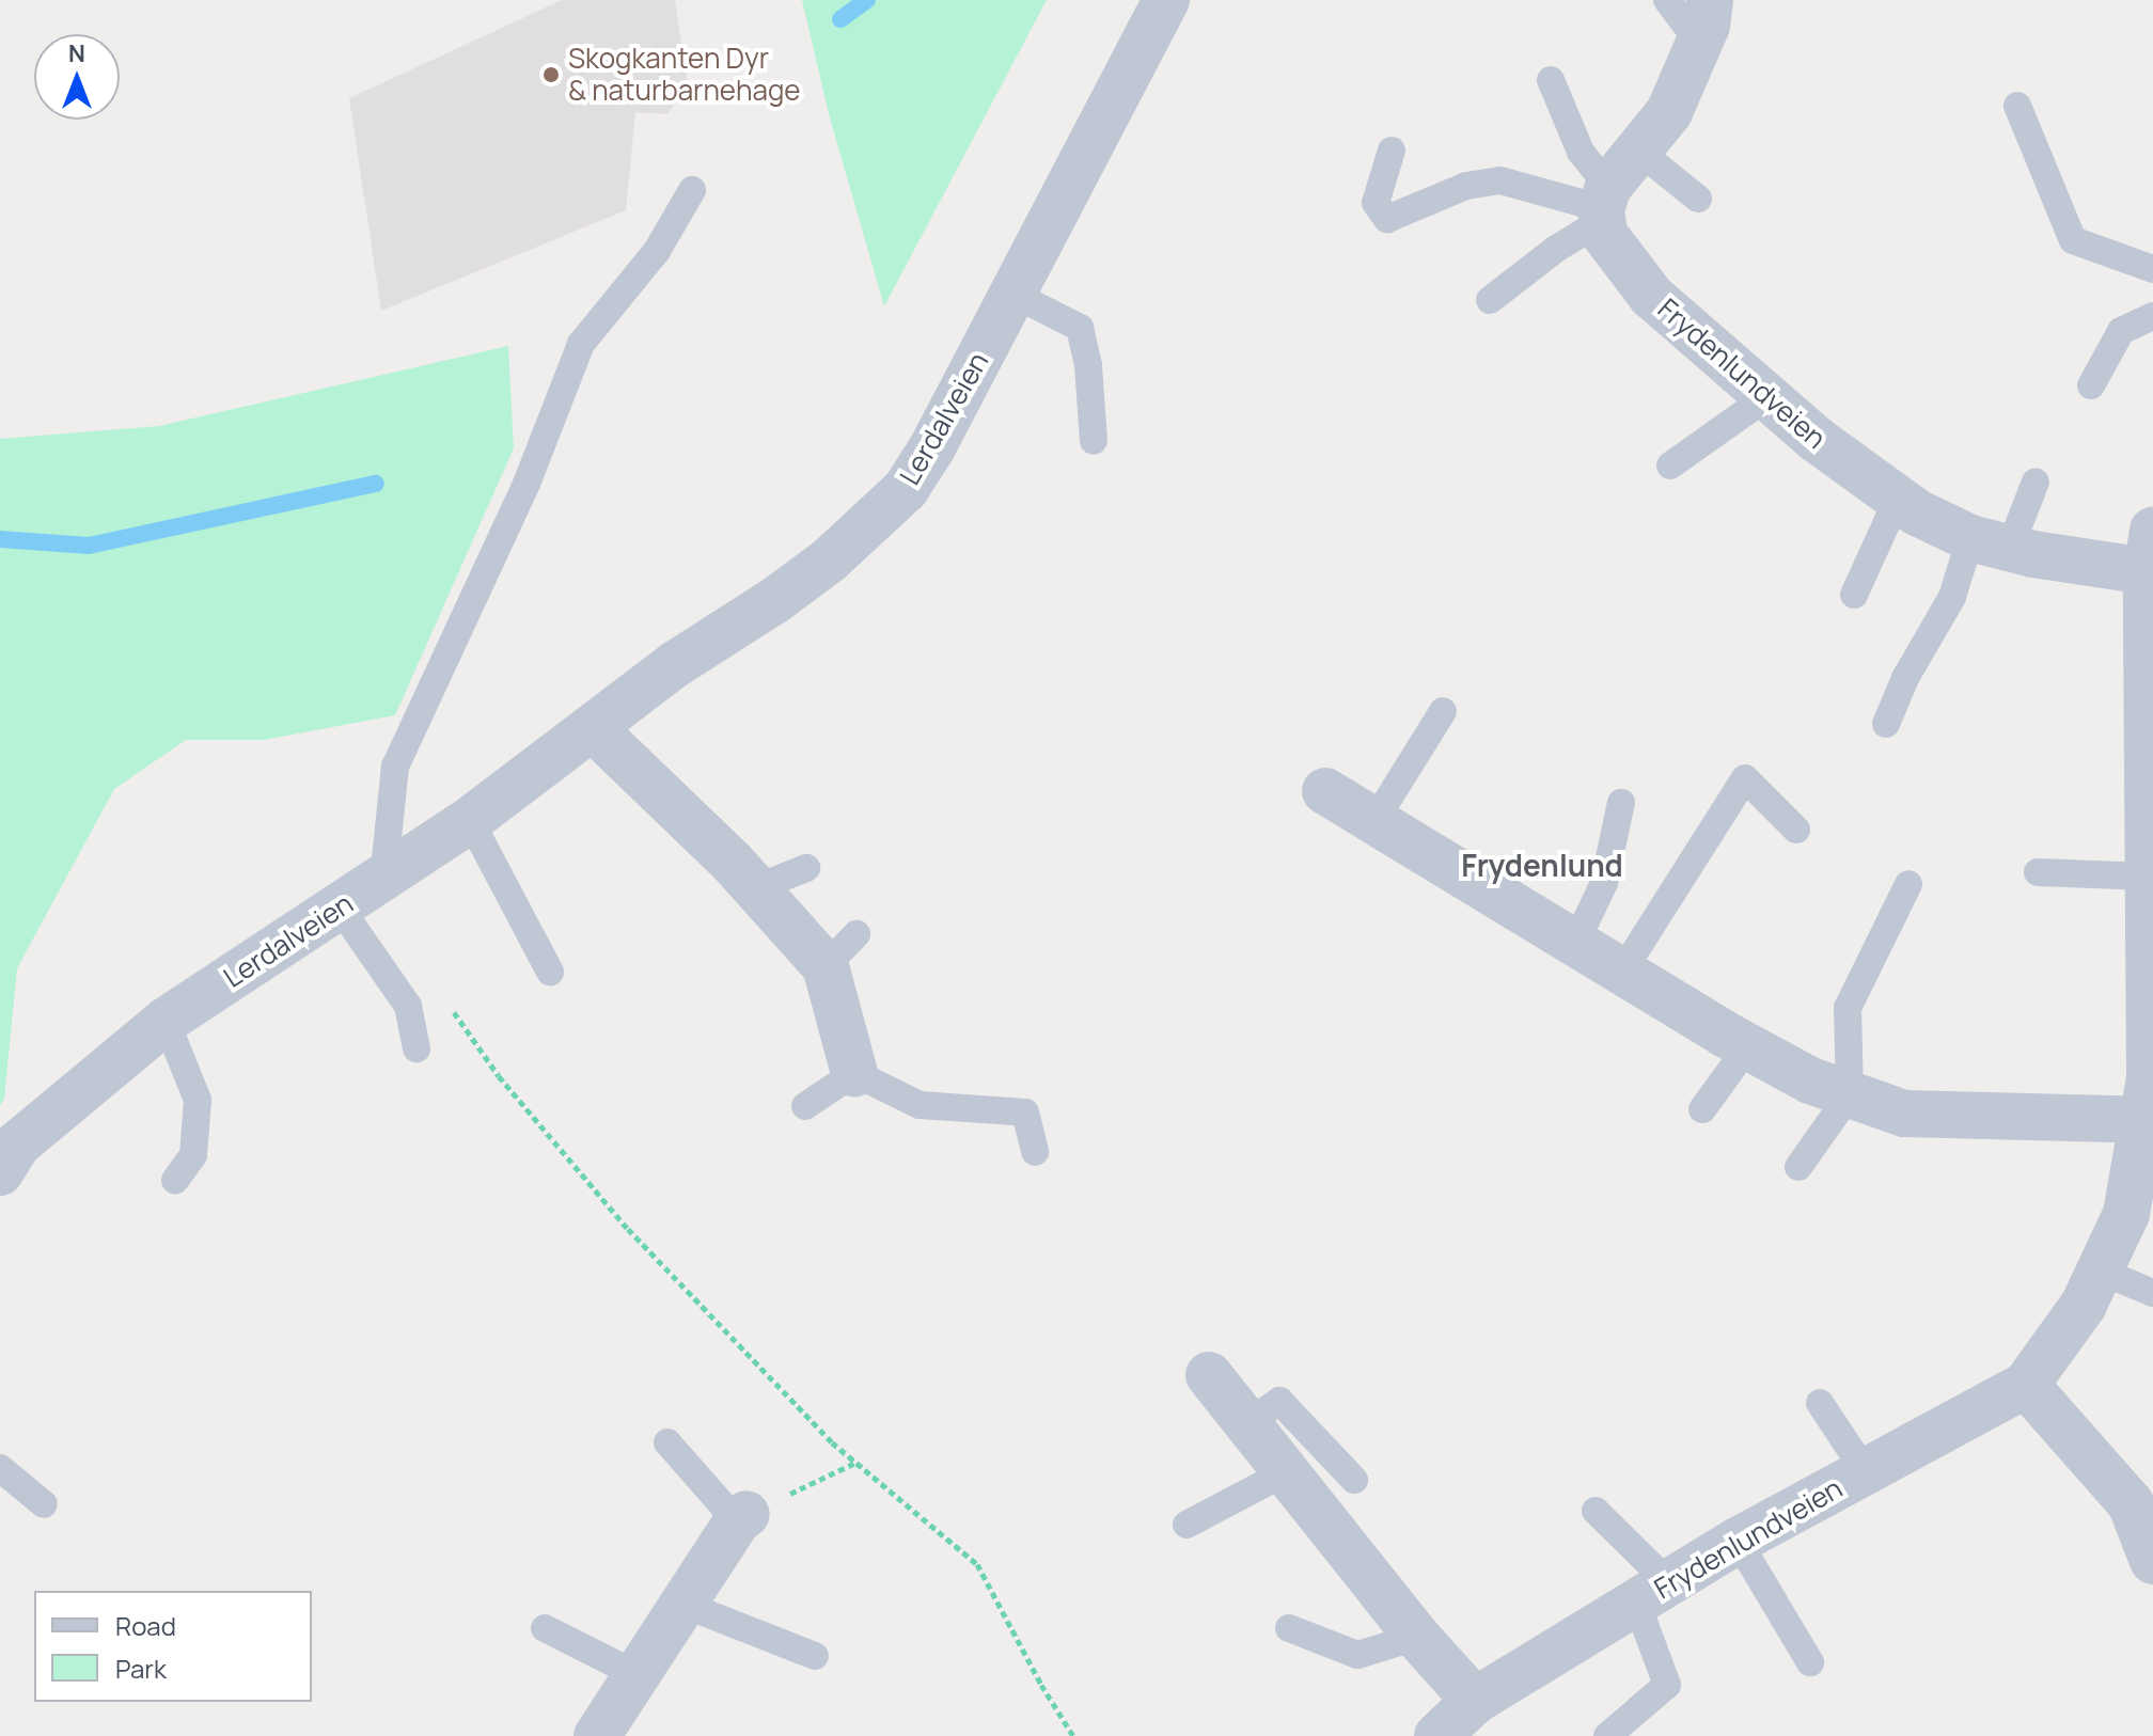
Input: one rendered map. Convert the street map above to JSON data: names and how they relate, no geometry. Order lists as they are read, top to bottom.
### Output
{
  "streets": {
    "street": ["Frydenlundveien", "Lerdalveien"]
  },
  "districts": ["Frydenlund"],
  "places": ["Skogkanten Dyr & naturbarnehage"],
  "legend": ["Road", "Park"],
  "north": "top"
}
